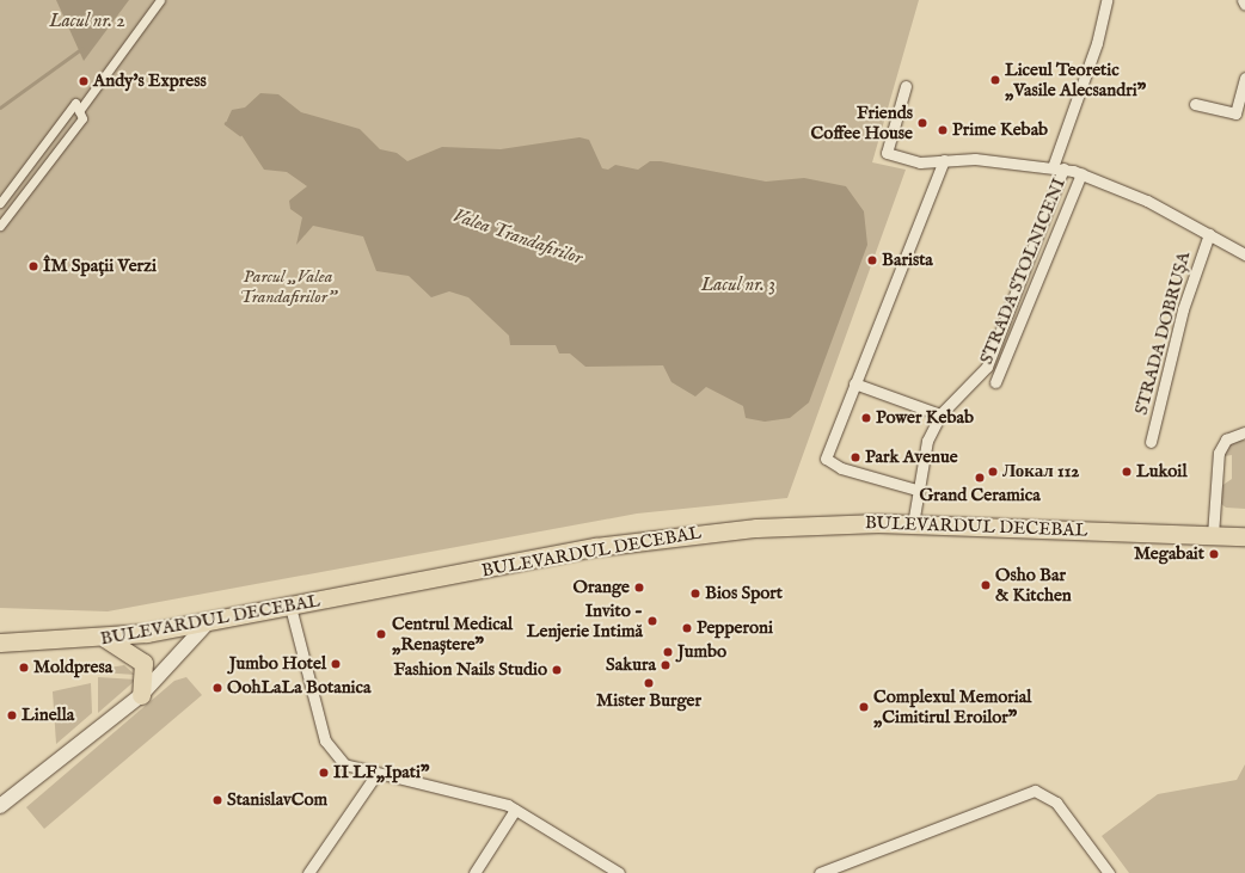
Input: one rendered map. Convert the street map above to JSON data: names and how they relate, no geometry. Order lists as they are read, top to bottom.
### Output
{
  "streets": {
    "main road": ["BULEVARDUL DECEBAL"],
    "street": ["STRADA STOLNICENI", "STRADA DOBRUȘA"]
  },
  "crossings": [
    ["STRADA STOLNICENI", "BULEVARDUL DECEBAL"]
  ],
  "water": ["Lacul nr. 2", "Valea Trandafirilor", "Lacul nr. 3"],
  "parks": ["Parcul „Valea Trandafirilor”"],
  "places": [
    "Liceul Teoretic „Vasile Alecsandri”",
    "Andy's Express",
    "Friends Coffee House",
    "Prime Kebab",
    "Barista",
    "ÎM Spații Verzi",
    "Power Kebab",
    "Park Avenue",
    "Локал 112",
    "Lukoil",
    "Grand Ceramica",
    "Megabait",
    "Osho Bar & Kitchen",
    "Orange",
    "Bios Sport",
    "Invito - Lenjerie Intimă",
    "Pepperoni",
    "Centrul Medical „Renaștere”",
    "Jumbo",
    "Jumbo Hotel",
    "Sakura",
    "Moldpresa",
    "Fashion Nails Studio",
    "Mister Burger",
    "OohLaLa Botanica",
    "Complexul Memorial „Cimitirul Eroilor”",
    "Linella",
    "II LF„Ipati”",
    "StanislavCom"
  ]
}
